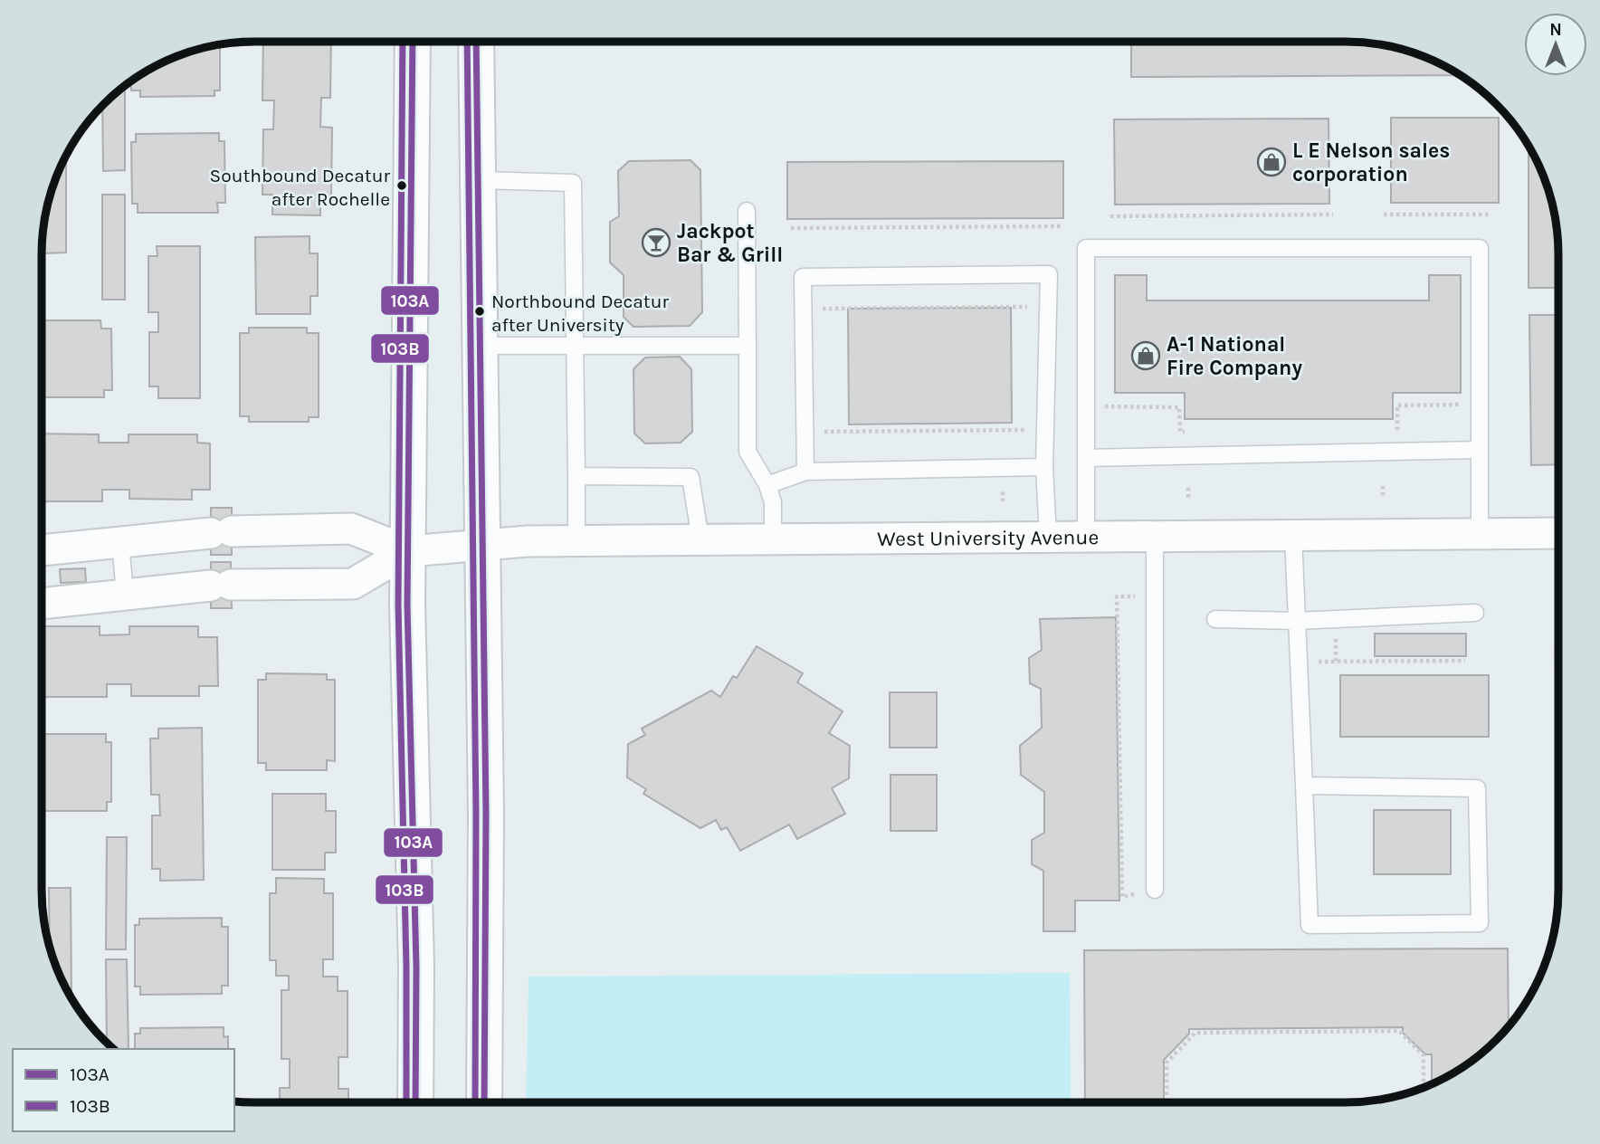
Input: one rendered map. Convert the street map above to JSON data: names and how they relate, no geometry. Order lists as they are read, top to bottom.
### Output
{
  "streets": {
    "street": ["West University Avenue"]
  },
  "places": {
    "shop": ["L E Nelson sales corporation", "A-1 National Fire Company"],
    "other": ["Southbound Decatur after Rochelle", "Northbound Decatur after University"],
    "bar": ["Jackpot Bar & Grill"]
  },
  "lines": ["transit line 103A", "transit line 103B"],
  "legend": ["103A", "103B"],
  "north": "top"
}
